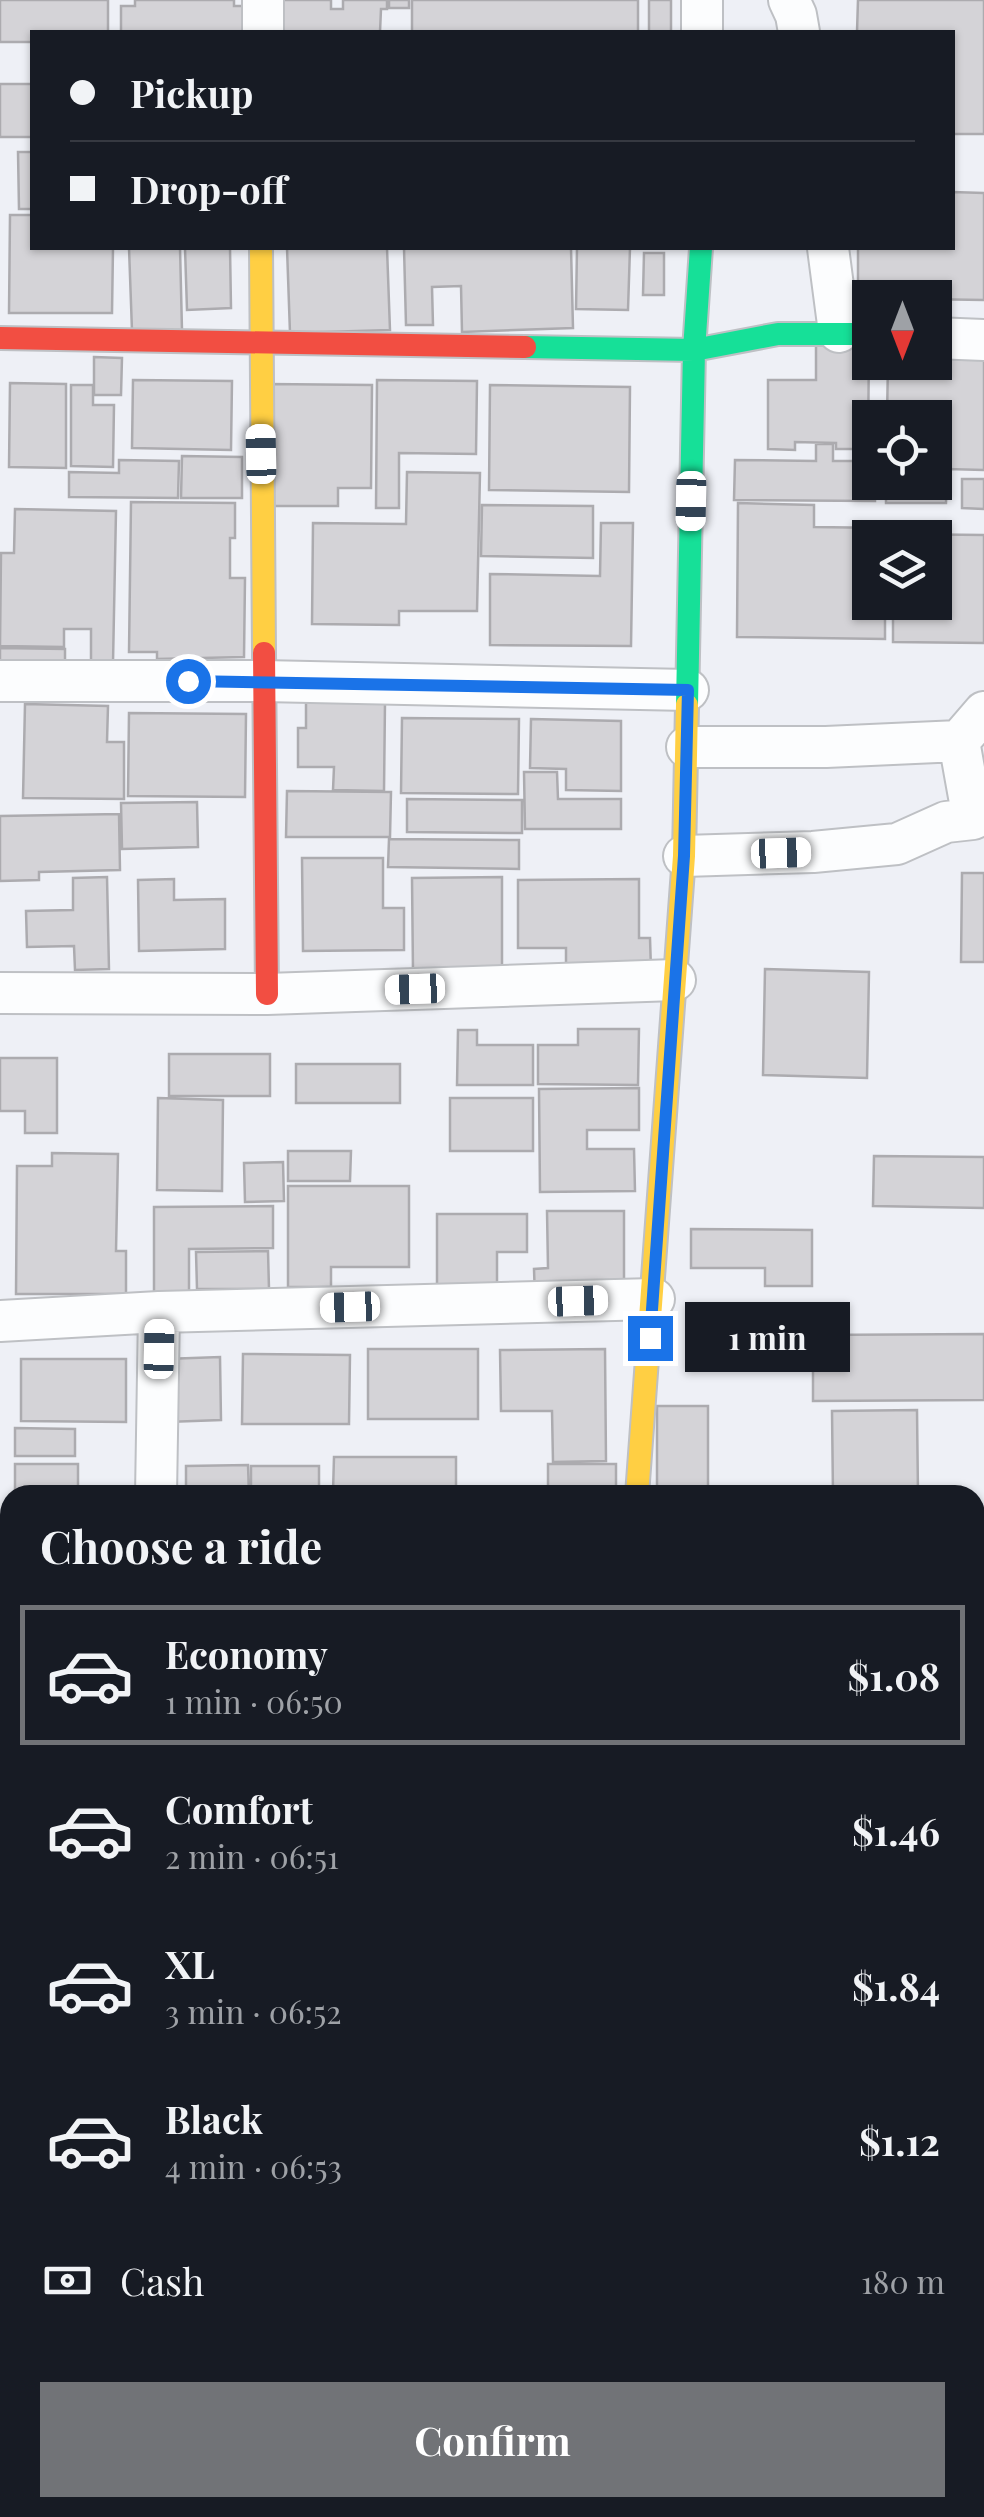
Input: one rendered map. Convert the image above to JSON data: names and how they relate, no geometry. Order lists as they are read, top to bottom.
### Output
{
  "north": "bottom",
  "page": {
    "banner": ["Pickup", "Drop-off"],
    "bubble": "1 min",
    "heading": "Choose a ride",
    "list": [
      {
        "name": "Economy",
        "note": "1 min · 06:50",
        "value": "$1.08"
      },
      {
        "name": "Comfort",
        "note": "2 min · 06:51",
        "value": "$1.46"
      },
      {
        "name": "XL",
        "note": "3 min · 06:52",
        "value": "$1.84"
      },
      {
        "name": "Black",
        "note": "4 min · 06:53",
        "value": "$1.12"
      }
    ],
    "pay": ["Cash", "180 m"],
    "buttons": "Confirm"
  }
}
